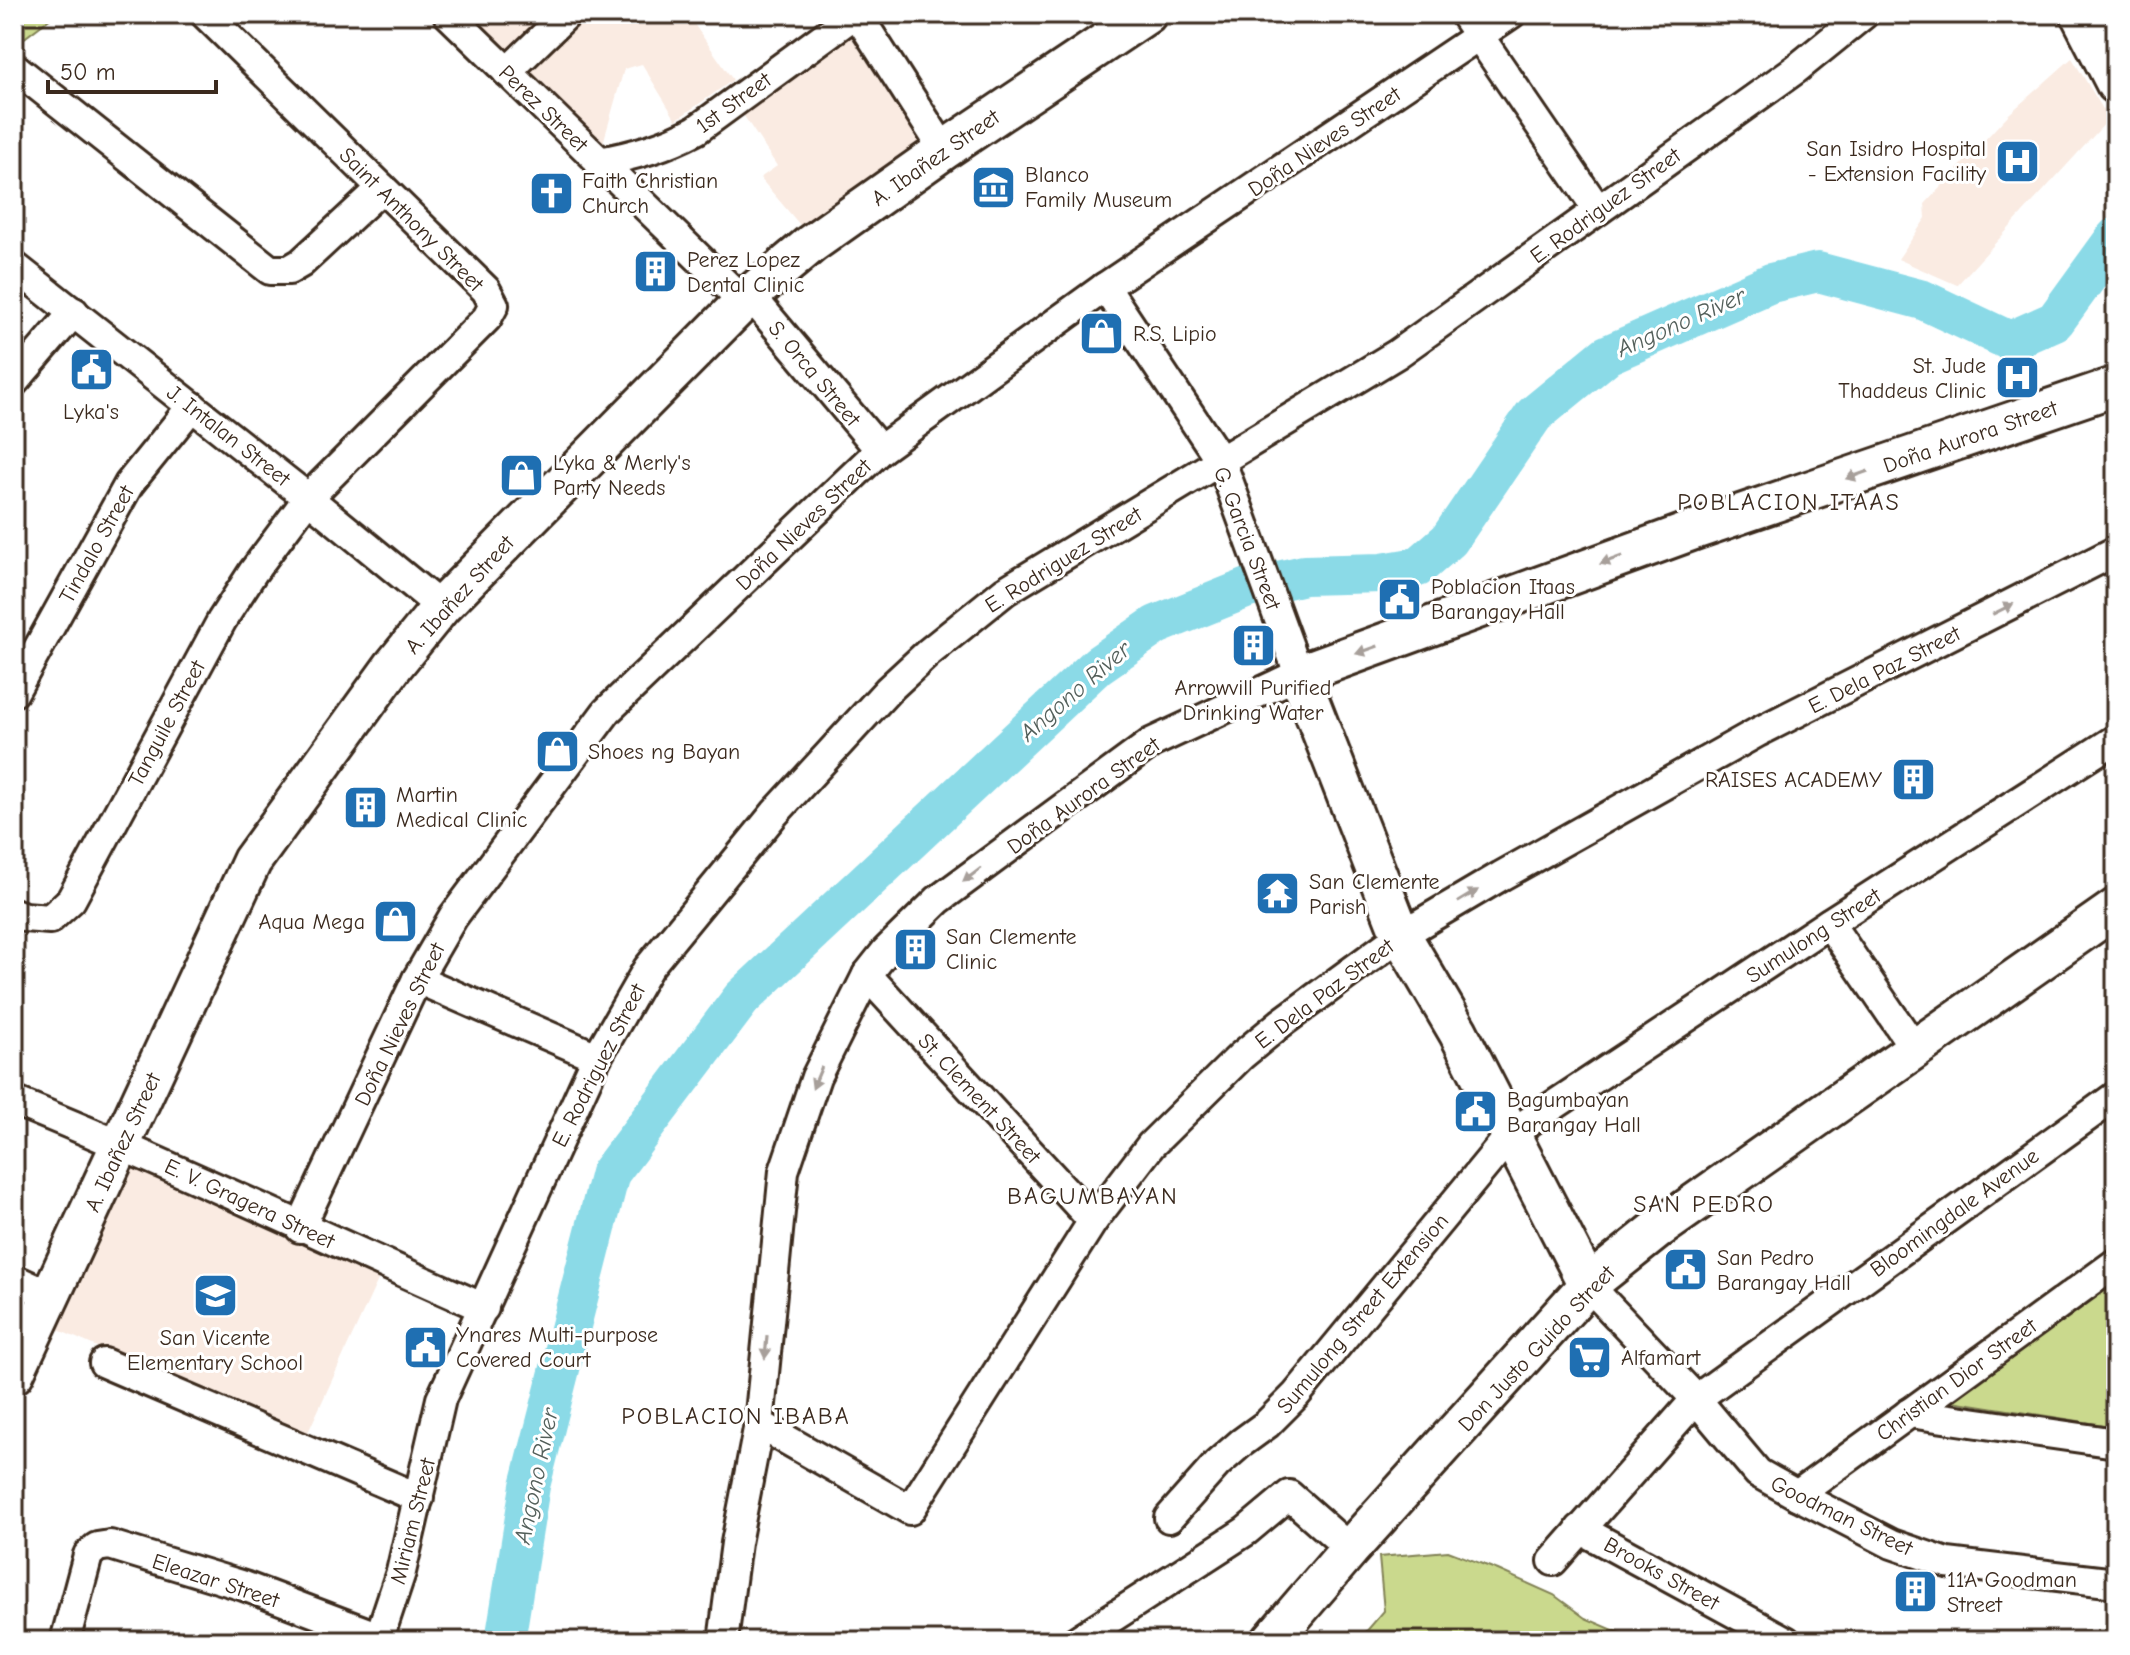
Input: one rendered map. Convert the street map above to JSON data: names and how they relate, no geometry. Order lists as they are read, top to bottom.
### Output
{
  "streets": {
    "street": [
      "1st Street",
      "Perez Street",
      "Doña Nieves Street",
      "A. Ibañez Street",
      "E. Rodriguez Street",
      "Saint Anthony Street",
      "S. Orca Street",
      "J. Intalan Street",
      "Doña Aurora Street",
      "G. Garcia Street",
      "Tindalo Street",
      "E. Dela Paz Street",
      "Tanguile Street",
      "Sumulong Street",
      "St. Clement Street",
      "E. V. Gragera Street",
      "Bloomingdale Avenue",
      "Sumulong Street Extension",
      "Don Justo Guido Street",
      "Christian Dior Street",
      "Goodman Street",
      "Miriam Street",
      "Brooks Street",
      "Eleazar Street"
    ]
  },
  "crossings": [
    ["1st Street", "Perez Street"],
    ["Perez Street", "A. Ibañez Street"],
    ["Perez Street", "S. Orca Street"],
    ["Doña Nieves Street", "S. Orca Street"],
    ["Doña Nieves Street", "G. Garcia Street"],
    ["Doña Nieves Street", "E. V. Gragera Street"],
    ["A. Ibañez Street", "S. Orca Street"],
    ["A. Ibañez Street", "J. Intalan Street"],
    ["A. Ibañez Street", "E. V. Gragera Street"],
    ["E. Rodriguez Street", "G. Garcia Street"],
    ["E. Rodriguez Street", "E. V. Gragera Street"],
    ["E. Rodriguez Street", "Miriam Street"],
    ["Saint Anthony Street", "J. Intalan Street"],
    ["Saint Anthony Street", "Tanguile Street"],
    ["J. Intalan Street", "Tindalo Street"],
    ["J. Intalan Street", "Tanguile Street"],
    ["Doña Aurora Street", "G. Garcia Street"],
    ["Doña Aurora Street", "E. Dela Paz Street"],
    ["Doña Aurora Street", "St. Clement Street"],
    ["E. Dela Paz Street", "St. Clement Street"],
    ["Sumulong Street", "Sumulong Street Extension"],
    ["Bloomingdale Avenue", "Goodman Street"],
    ["Bloomingdale Avenue", "Brooks Street"],
    ["Don Justo Guido Street", "Goodman Street"],
    ["Christian Dior Street", "Goodman Street"],
    ["Miriam Street", "Eleazar Street"]
  ],
  "one_way": ["Doña Aurora Street", "E. Dela Paz Street"],
  "districts": [
    "POBLACION ITAAS",
    "BAGUMBAYAN",
    "SAN PEDRO",
    "POBLACION IBABA"
  ],
  "water": ["Angono River"],
  "places": {
    "hospital": ["San Isidro Hospital - Extension Facility", "St. Jude Thaddeus Clinic"],
    "museum": ["Blanco Family Museum"],
    "church": ["Faith Christian Church"],
    "building": [
      "Perez Lopez Dental Clinic",
      "Arrowvill Purified Drinking Water",
      "RAISES ACADEMY",
      "Martin Medical Clinic",
      "San Clemente Clinic",
      "11A Goodman Street"
    ],
    "shop": [
      "R.S. Lipio",
      "Lyka & Merly's Party Needs",
      "Shoes ng Bayan",
      "Aqua Mega"
    ],
    "public building": [
      "Lyka's",
      "Poblacion Itaas Barangay Hall",
      "Bagumbayan Barangay Hall",
      "San Pedro Barangay Hall",
      "Ynares Multi-purpose Covered Court"
    ],
    "temple": ["San Clemente Parish"],
    "school or university": ["San Vicente Elementary School"],
    "supermarket": ["Alfamart"]
  },
  "scale_bar": "50 m"
}
